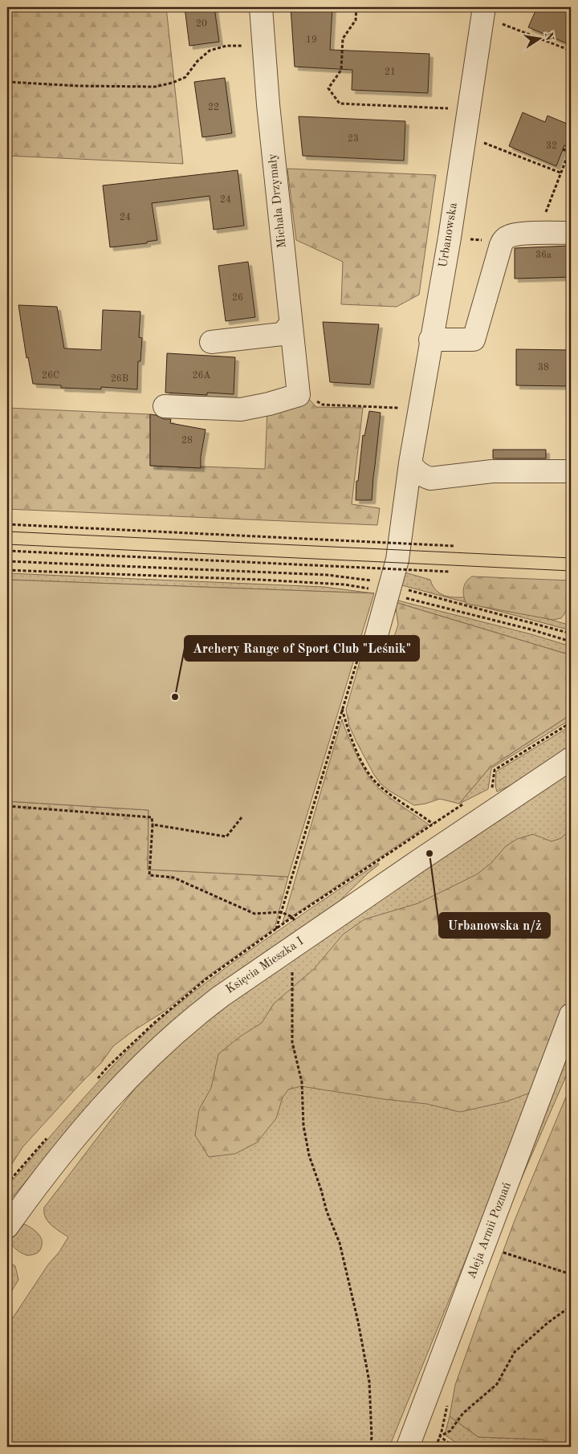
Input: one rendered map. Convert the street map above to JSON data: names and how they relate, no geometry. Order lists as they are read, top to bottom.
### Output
{
  "streets": {
    "street": [
      "Michała Drzymały",
      "Urbanowska",
      "Księcia Mieszka I",
      "Aleja Armii Poznań"
    ]
  },
  "places": ["Archery Range of Sport Club \"Leśnik\"", "Urbanowska n/ż"],
  "house_numbers": [
    "20",
    "19",
    "21",
    "22",
    "23",
    "32",
    "24",
    "24",
    "36a",
    "26",
    "38",
    "26C",
    "26A",
    "26B",
    "28"
  ],
  "north": "right"
}
